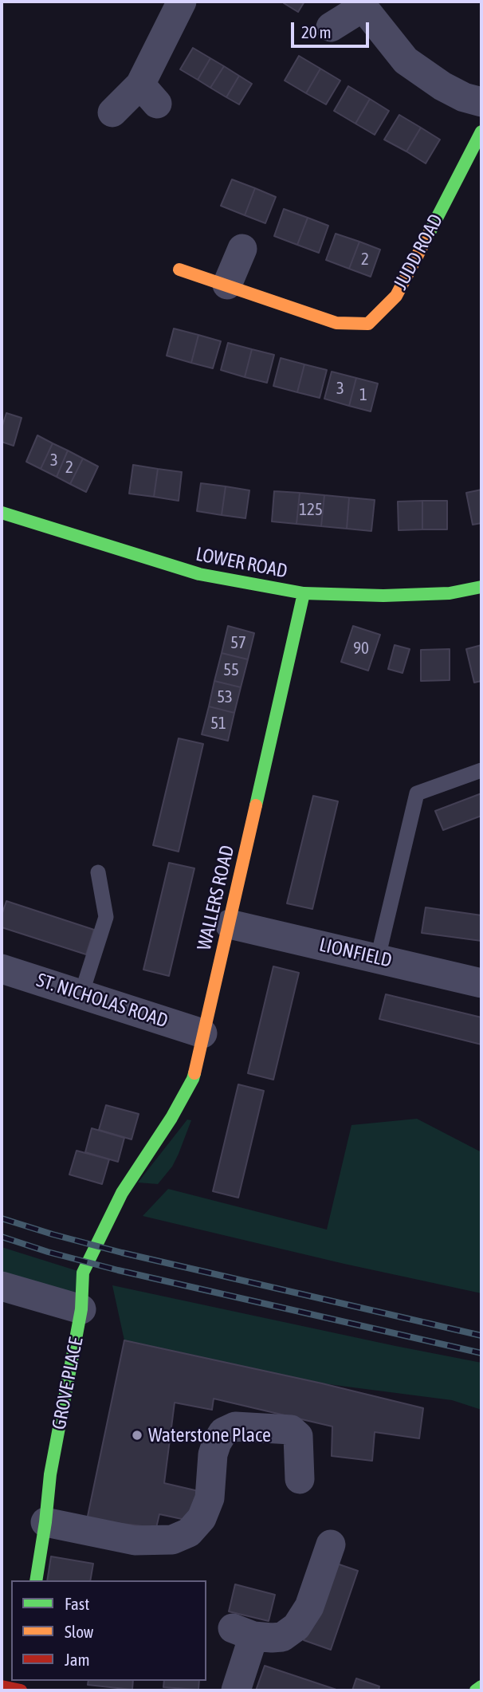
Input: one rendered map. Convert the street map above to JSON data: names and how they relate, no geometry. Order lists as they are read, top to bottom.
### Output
{
  "streets": {
    "street": [
      "JUDD ROAD",
      "LOWER ROAD",
      "WALLERS ROAD",
      "LIONFIELD",
      "ST. NICHOLAS ROAD",
      "GROVE PLACE"
    ]
  },
  "crossings": [
    ["LOWER ROAD", "WALLERS ROAD"],
    ["WALLERS ROAD", "LIONFIELD"],
    ["WALLERS ROAD", "ST. NICHOLAS ROAD"],
    ["WALLERS ROAD", "GROVE PLACE"]
  ],
  "places": ["Waterstone Place"],
  "house_numbers": [
    "2",
    "3",
    "1",
    "3",
    "2",
    "125",
    "57",
    "90",
    "55",
    "53",
    "51"
  ],
  "legend": ["Fast", "Slow", "Jam"],
  "scale_bar": "20 m"
}
